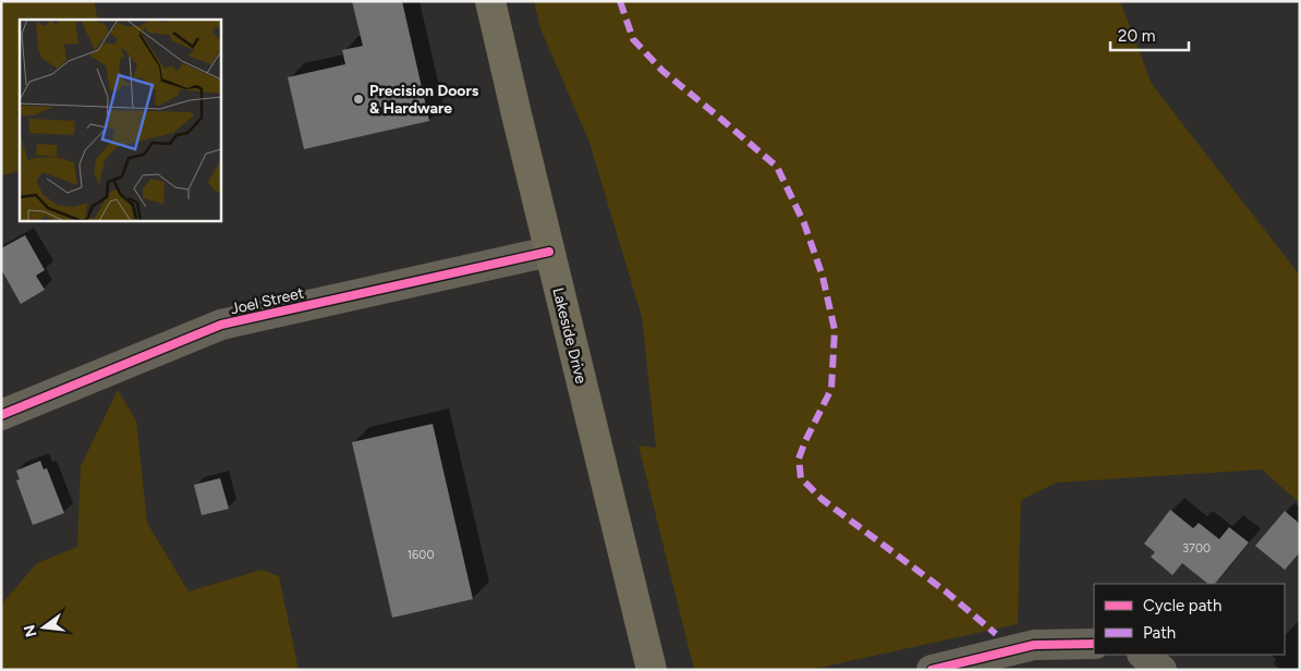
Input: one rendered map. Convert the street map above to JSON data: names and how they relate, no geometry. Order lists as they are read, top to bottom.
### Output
{
  "streets": {
    "main road": ["Lakeside Drive"],
    "street": ["Joel Street"]
  },
  "crossings": [
    ["Joel Street", "Lakeside Drive"]
  ],
  "places": ["Precision Doors & Hardware"],
  "house_numbers": ["3700", "1600"],
  "legend": ["Cycle path", "Path"],
  "scale_bar": "20 m",
  "north": "left"
}
